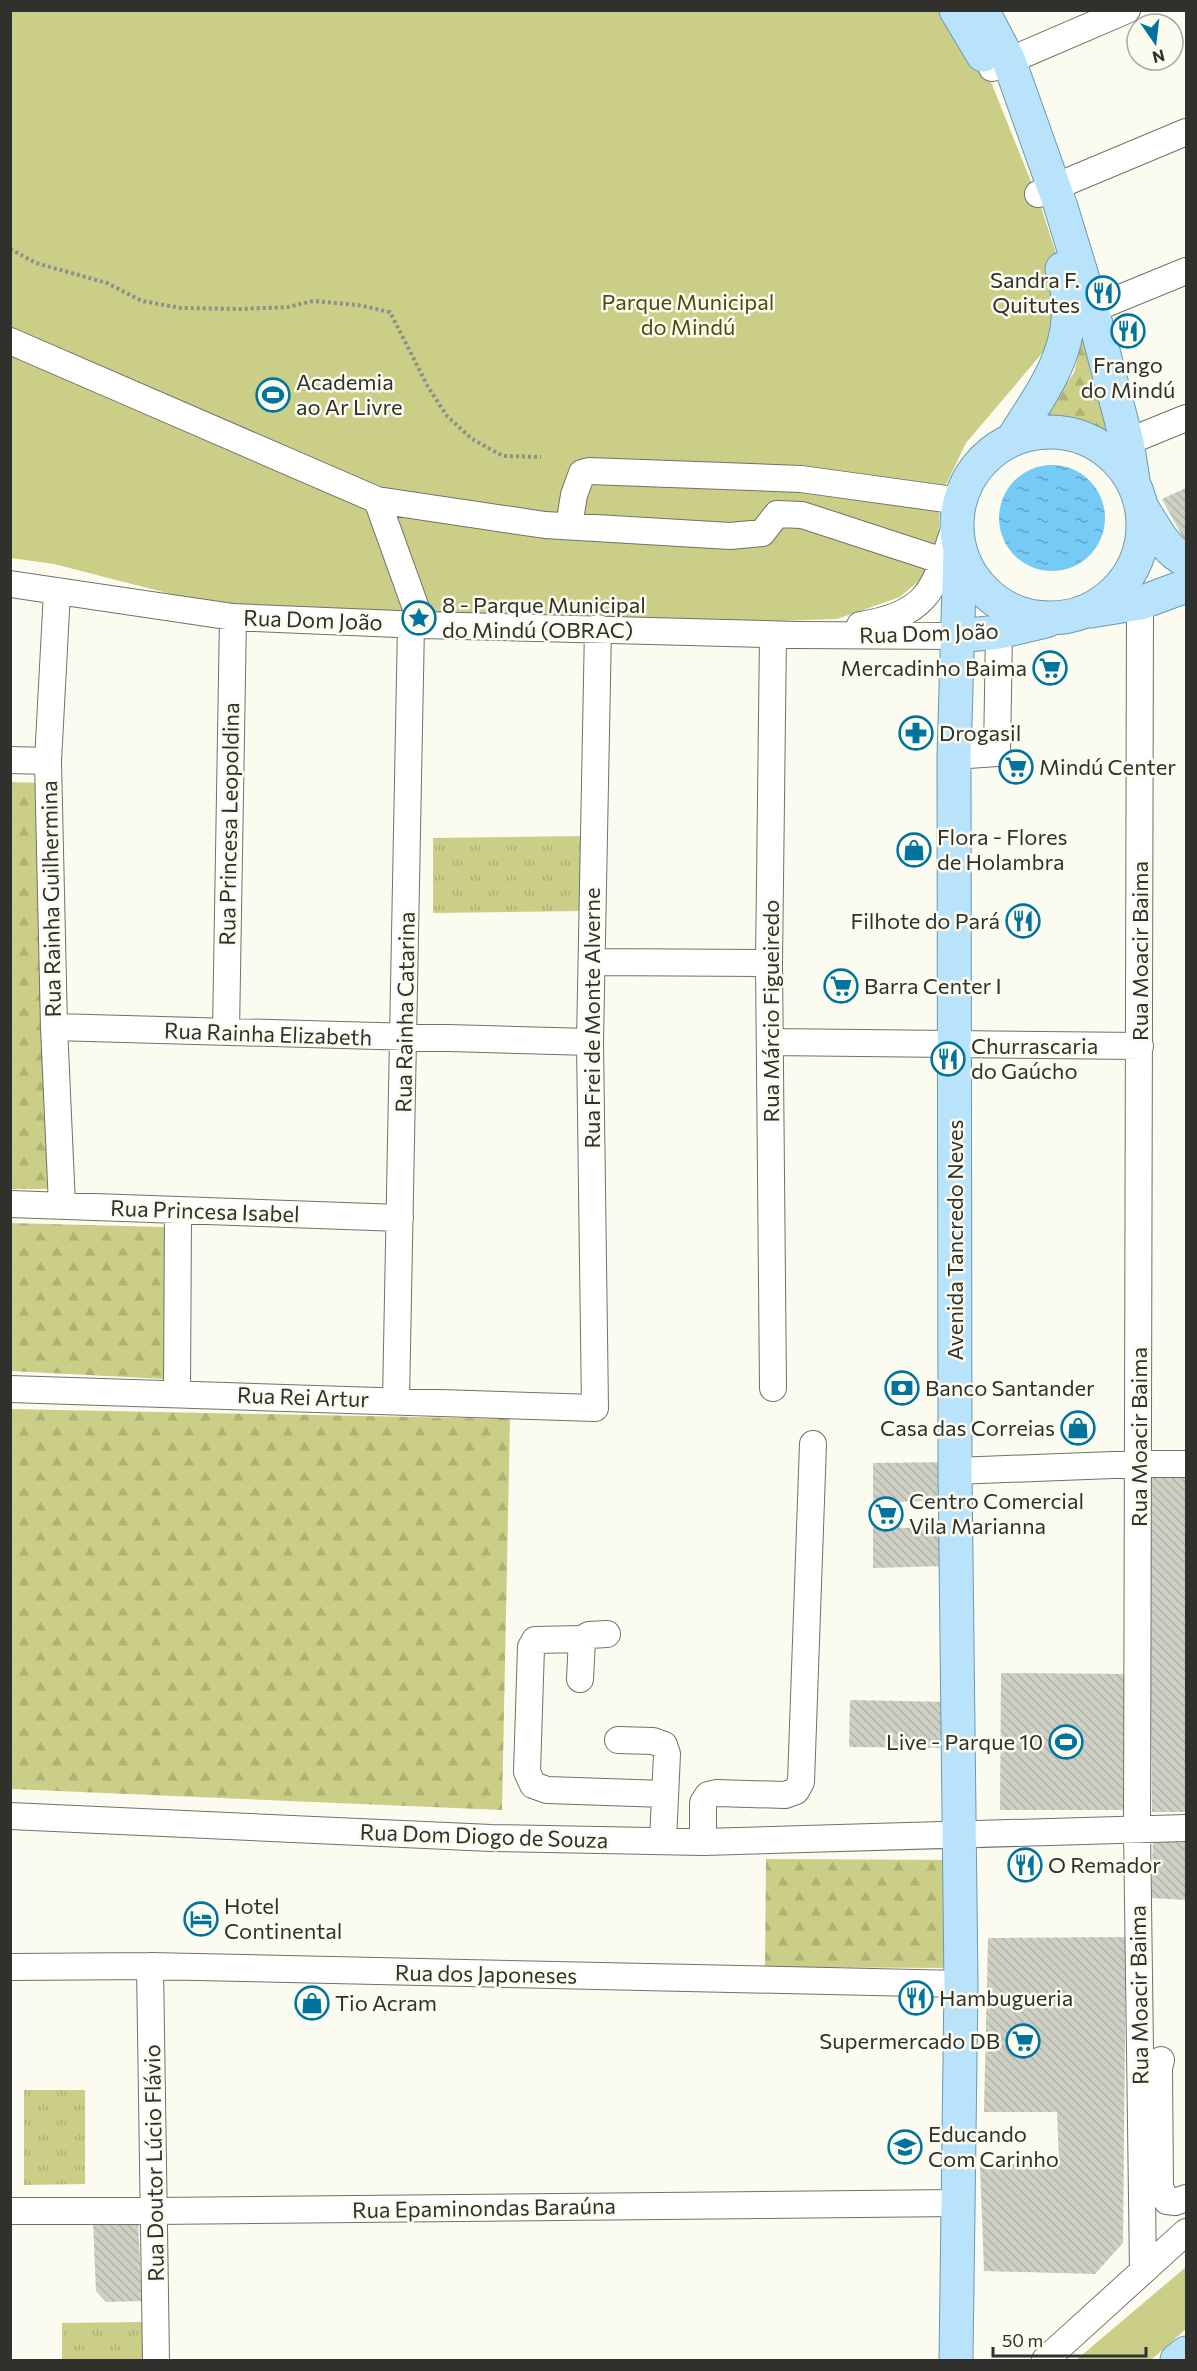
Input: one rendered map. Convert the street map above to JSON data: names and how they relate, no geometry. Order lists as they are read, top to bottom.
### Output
{
  "streets": {
    "main road": ["Rua Dom João", "Avenida Tancredo Neves"],
    "street": [
      "Rua Princesa Leopoldina",
      "Rua Rainha Guilhermina",
      "Rua Moacir Baima",
      "Rua Márcio Figueiredo",
      "Rua Rainha Catarina",
      "Rua Frei de Monte Alverne",
      "Rua Rainha Elizabeth",
      "Rua Princesa Isabel",
      "Rua Rei Artur",
      "Rua Dom Diogo de Souza",
      "Rua dos Japoneses",
      "Rua Doutor Lúcio Flávio",
      "Rua Epaminondas Baraúna"
    ]
  },
  "crossings": [
    ["Rua Dom João", "Rua Princesa Leopoldina"],
    ["Rua Dom João", "Rua Rainha Guilhermina"],
    ["Rua Dom João", "Rua Márcio Figueiredo"],
    ["Rua Dom João", "Rua Rainha Catarina"],
    ["Rua Dom João", "Rua Frei de Monte Alverne"],
    ["Rua Dom João", "Avenida Tancredo Neves"],
    ["Rua Princesa Leopoldina", "Rua Rainha Elizabeth"],
    ["Rua Rainha Guilhermina", "Rua Rainha Elizabeth"],
    ["Rua Rainha Guilhermina", "Rua Princesa Isabel"],
    ["Rua Moacir Baima", "Rua Dom Diogo de Souza"],
    ["Rua Rainha Catarina", "Rua Rainha Elizabeth"],
    ["Rua Rainha Catarina", "Rua Princesa Isabel"],
    ["Rua Rainha Catarina", "Rua Rei Artur"],
    ["Rua Frei de Monte Alverne", "Rua Rainha Elizabeth"],
    ["Rua Frei de Monte Alverne", "Rua Rei Artur"],
    ["Avenida Tancredo Neves", "Rua Dom Diogo de Souza"],
    ["Avenida Tancredo Neves", "Rua dos Japoneses"],
    ["Avenida Tancredo Neves", "Rua Epaminondas Baraúna"],
    ["Rua dos Japoneses", "Rua Doutor Lúcio Flávio"],
    ["Rua Doutor Lúcio Flávio", "Rua Epaminondas Baraúna"]
  ],
  "parks": ["Parque Municipal do Mindú"],
  "places": {
    "restaurant": [
      "Sandra F. Quitutes",
      "Frango do Mindú",
      "Filhote do Pará",
      "Churrascaria do Gaúcho",
      "O Remador",
      "Hambugueria"
    ],
    "sports": ["Academia ao Ar Livre", "Live - Parque 10"],
    "place": ["8 - Parque Municipal do Mindú (OBRAC)"],
    "supermarket": [
      "Mercadinho Baima",
      "Mindú Center",
      "Barra Center I",
      "Centro Comercial Vila Marianna",
      "Supermercado DB"
    ],
    "pharmacy": ["Drogasil"],
    "shop": ["Flora - Flores de Holambra", "Casa das Correias", "Tio Acram"],
    "bank": ["Banco Santander"],
    "hotel": ["Hotel Continental"],
    "school or university": ["Educando Com Carinho"]
  },
  "scale_bar": "50 m",
  "north": "bottom"
}
